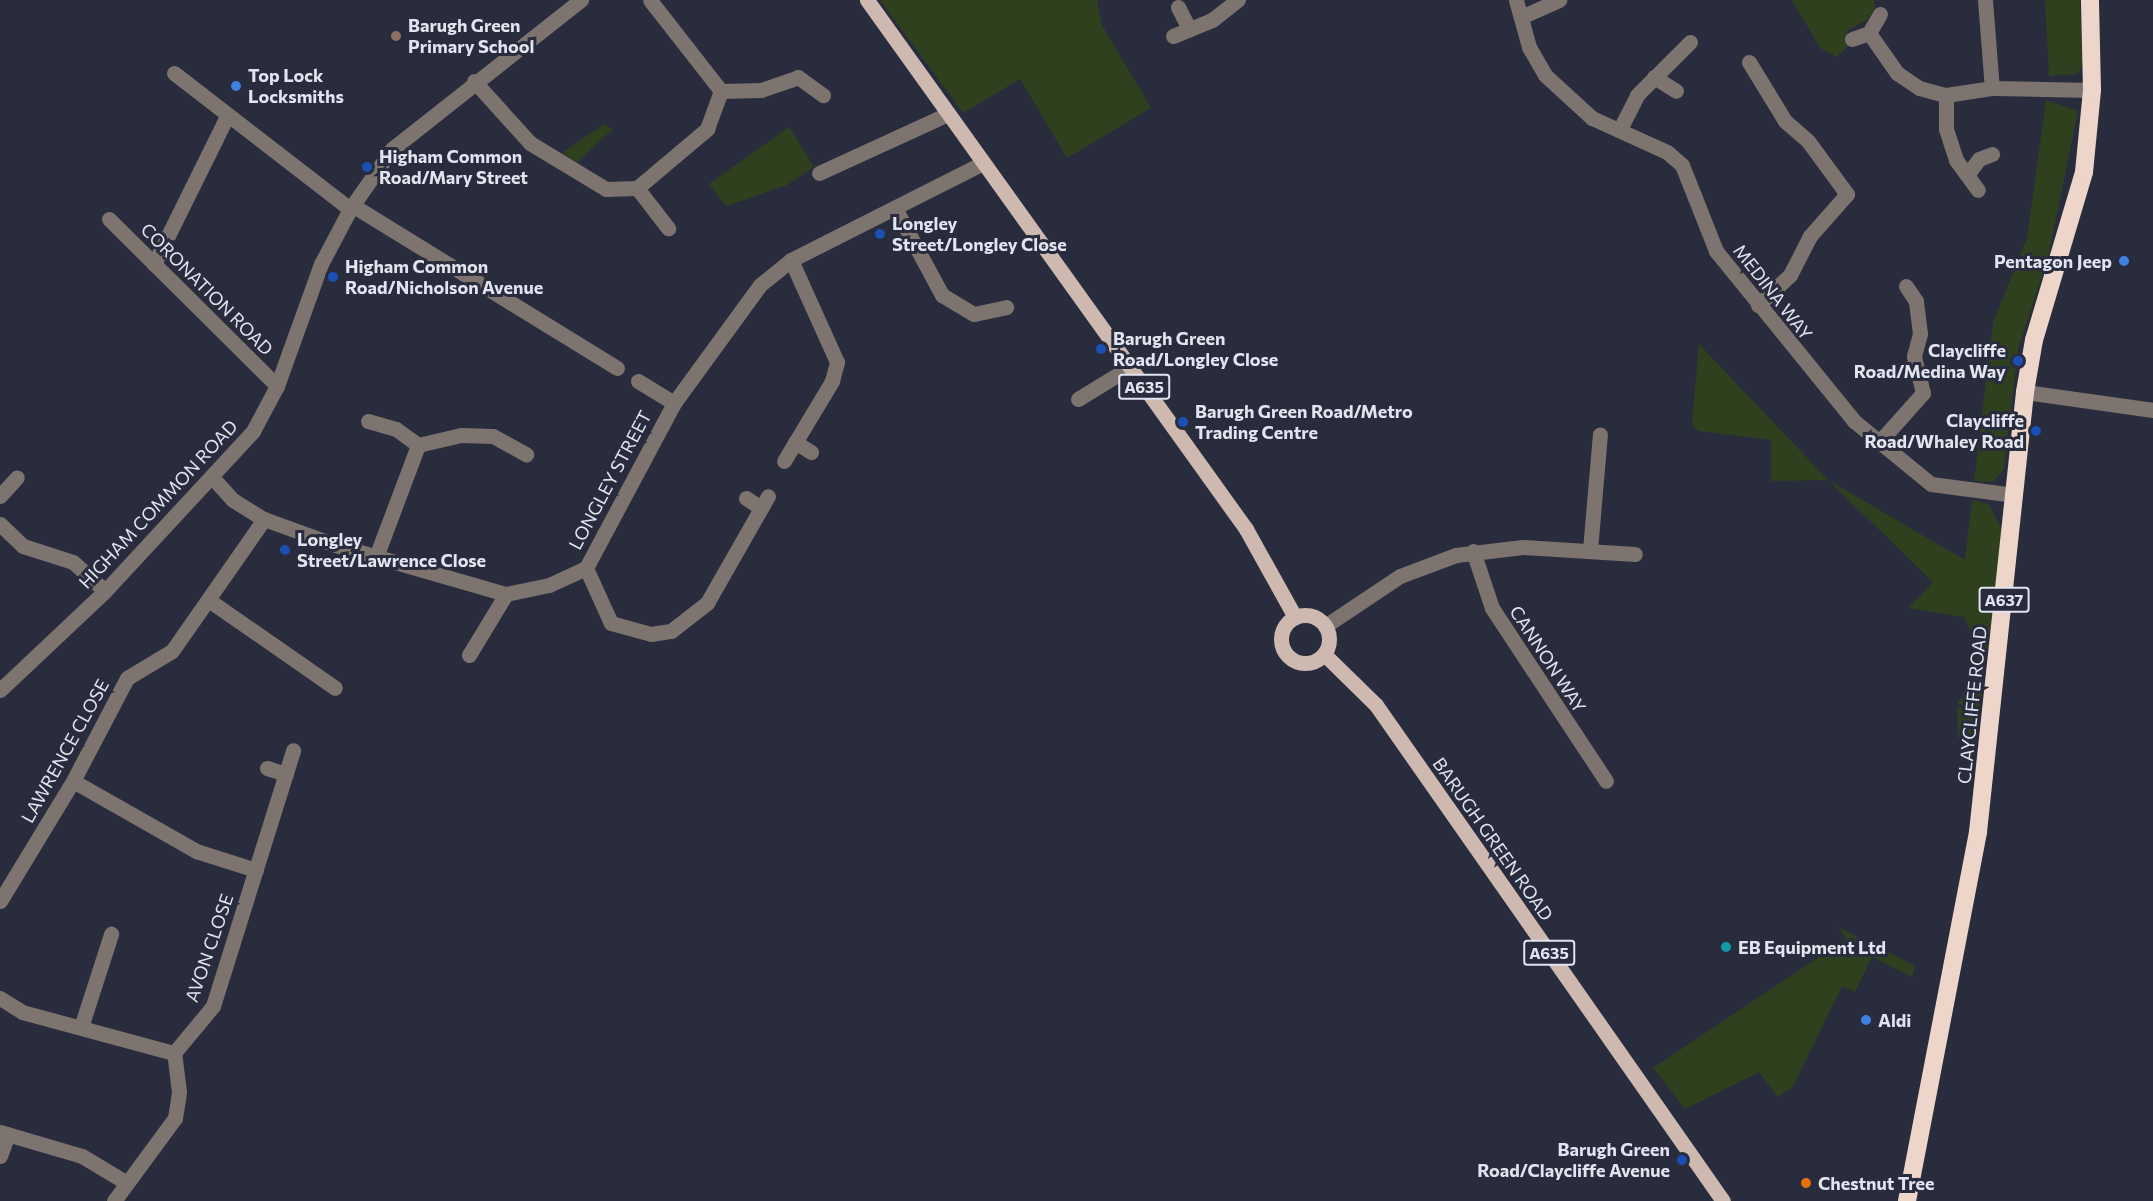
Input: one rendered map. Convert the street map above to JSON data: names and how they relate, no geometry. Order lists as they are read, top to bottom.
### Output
{
  "streets": {
    "highway": ["A637", "CLAYCLIFFE ROAD"],
    "main road": ["A635", "BARUGH GREEN ROAD"],
    "street": [
      "CORONATION ROAD",
      "MEDINA WAY",
      "LONGLEY STREET",
      "HIGHAM COMMON ROAD",
      "CANNON WAY",
      "LAWRENCE CLOSE",
      "AVON CLOSE"
    ]
  },
  "crossings": [
    ["CORONATION ROAD", "HIGHAM COMMON ROAD"],
    ["MEDINA WAY", "CLAYCLIFFE ROAD"],
    ["A635", "LONGLEY STREET"],
    ["A635", "BARUGH GREEN ROAD"],
    ["LONGLEY STREET", "HIGHAM COMMON ROAD"],
    ["LONGLEY STREET", "LAWRENCE CLOSE"]
  ],
  "places": [
    "Barugh Green Primary School",
    "Top Lock Locksmiths",
    "Higham Common Road/Mary Street",
    "Longley Street/Longley Close",
    "Pentagon Jeep",
    "Higham Common Road/Nicholson Avenue",
    "Barugh Green Road/Longley Close",
    "Claycliffe Road/Medina Way",
    "Barugh Green Road/Metro Trading Centre",
    "Claycliffe Road/Whaley Road",
    "Longley Street/Lawrence Close",
    "EB Equipment Ltd",
    "Aldi",
    "Barugh Green Road/Claycliffe Avenue",
    "Chestnut Tree"
  ]
}
